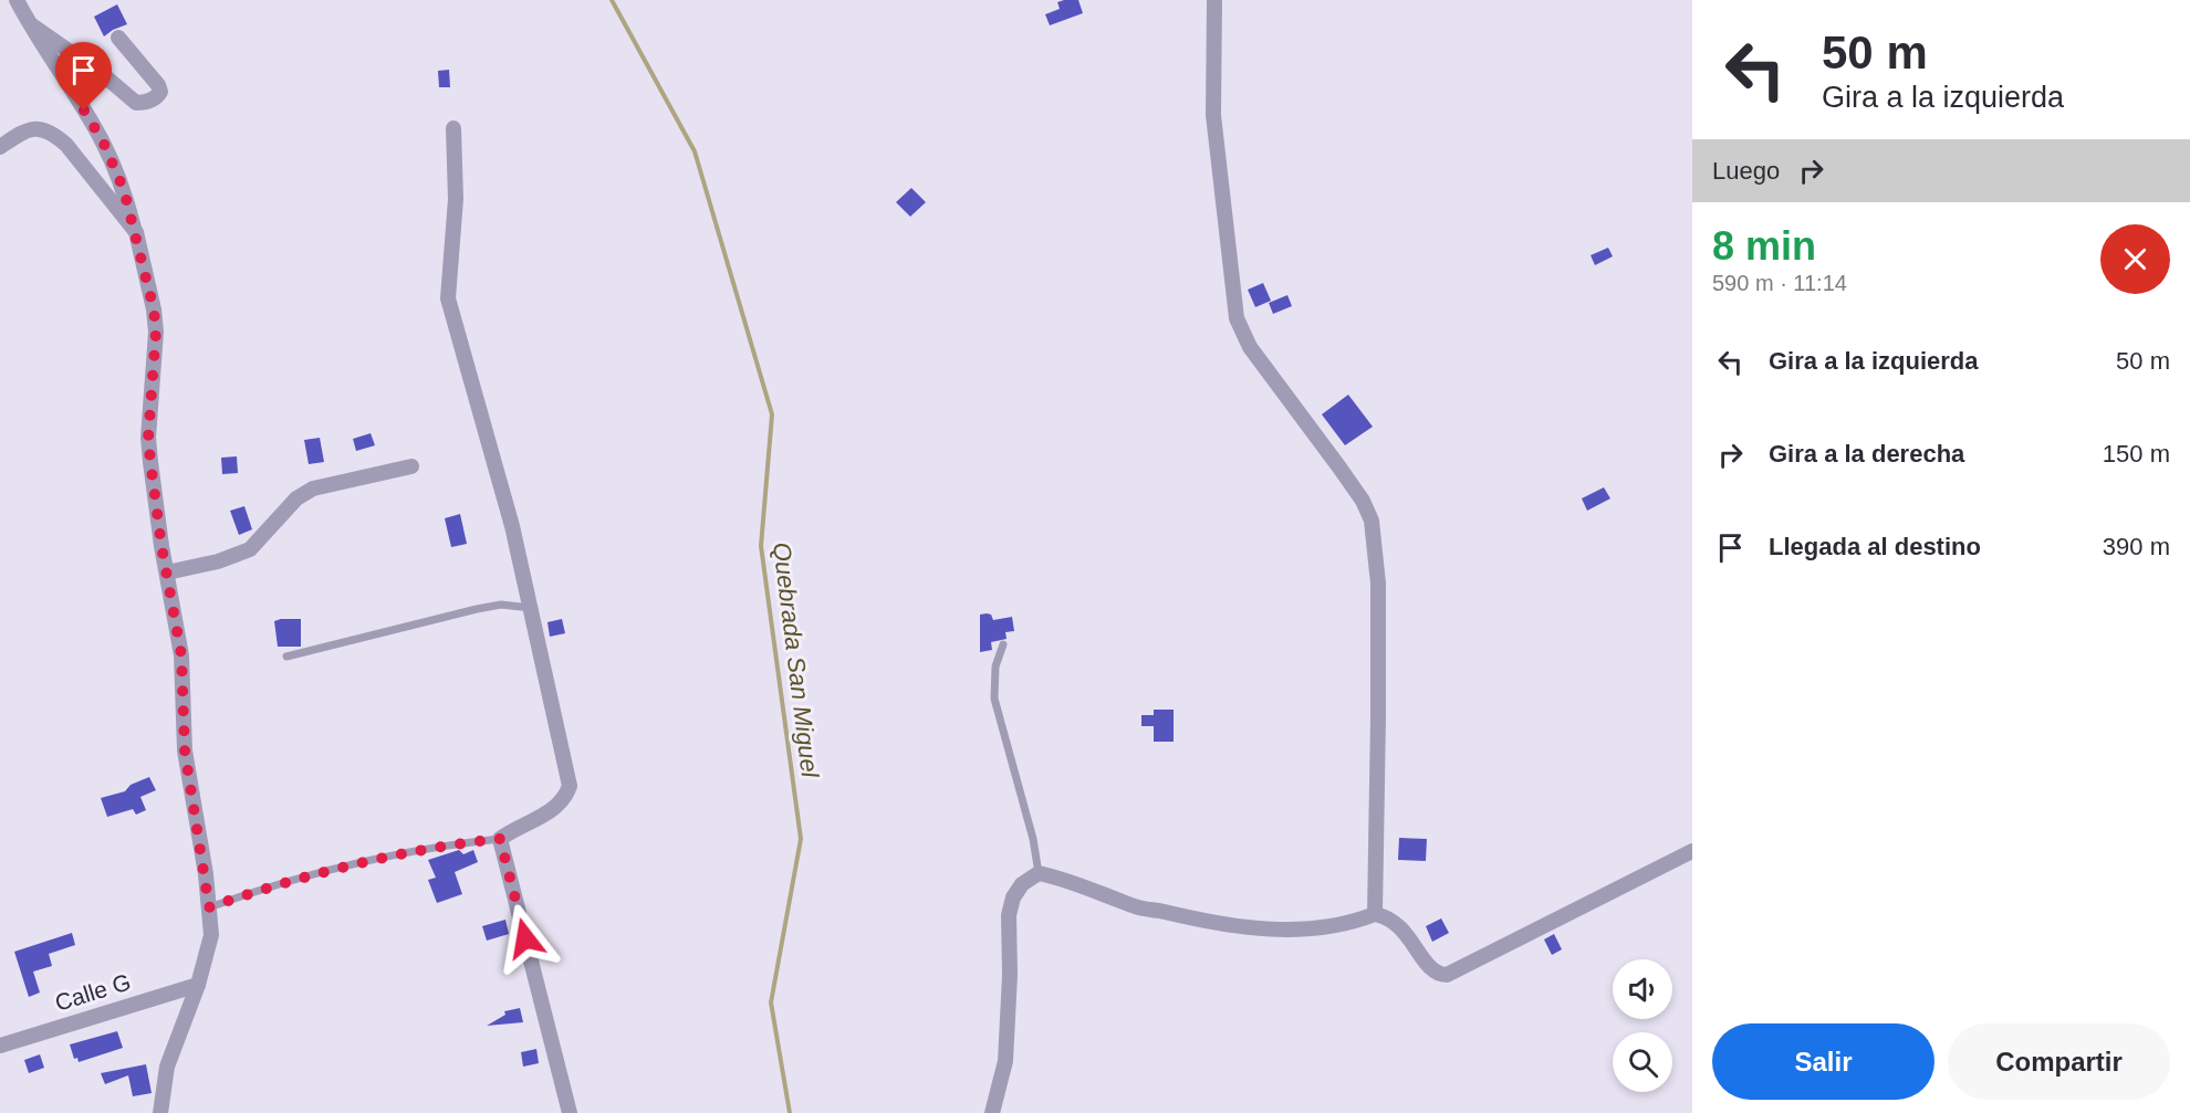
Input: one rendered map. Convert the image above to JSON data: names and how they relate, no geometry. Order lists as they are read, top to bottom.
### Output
{
  "streets": {
    "street": ["Calle G"]
  },
  "water": ["Quebrada San Miguel"],
  "page": {
    "turn": ["50 m", "Gira a la izquierda"],
    "then": "Luego",
    "heading": ["8 min", "590 m · 11:14"],
    "list": [
      {
        "name": "Gira a la izquierda",
        "value": "50 m"
      },
      {
        "name": "Gira a la derecha",
        "value": "150 m"
      },
      {
        "name": "Llegada al destino",
        "value": "390 m"
      }
    ],
    "buttons": ["Salir", "Compartir"]
  }
}
